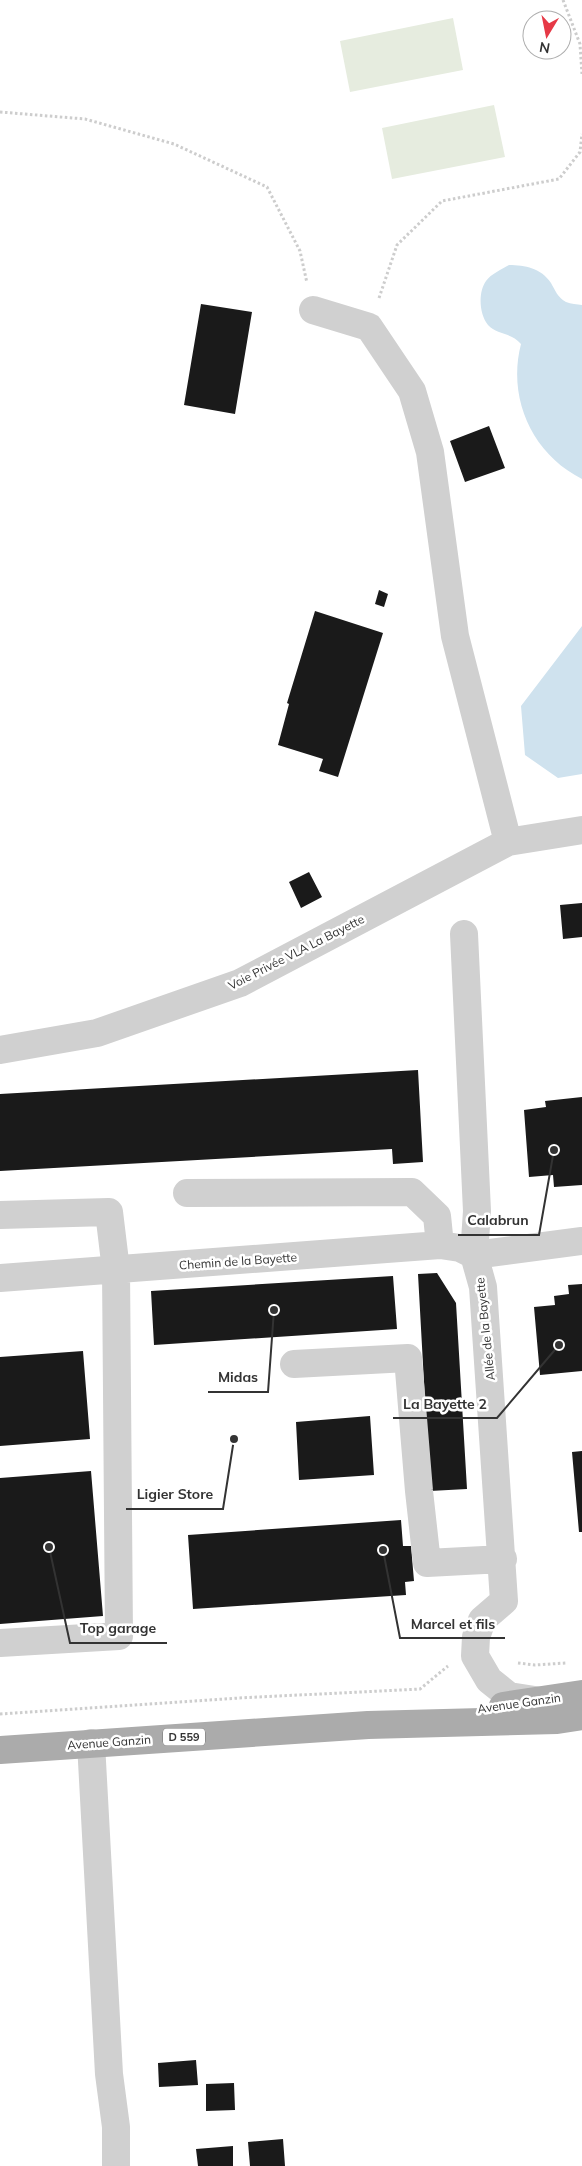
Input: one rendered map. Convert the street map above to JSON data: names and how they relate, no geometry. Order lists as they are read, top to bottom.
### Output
{
  "streets": {
    "main road": ["Avenue Ganzin", "D 559"],
    "street": ["Voie Privée VLA La Bayette", "Chemin de la Bayette", "Allée de la Bayette"]
  },
  "crossings": [
    ["Chemin de la Bayette", "Allée de la Bayette"],
    ["Allée de la Bayette", "Avenue Ganzin"]
  ],
  "places": [
    "Calabrun",
    "Midas",
    "La Bayette 2",
    "Ligier Store",
    "Top garage",
    "Marcel et fils"
  ],
  "north": "bottom"
}
